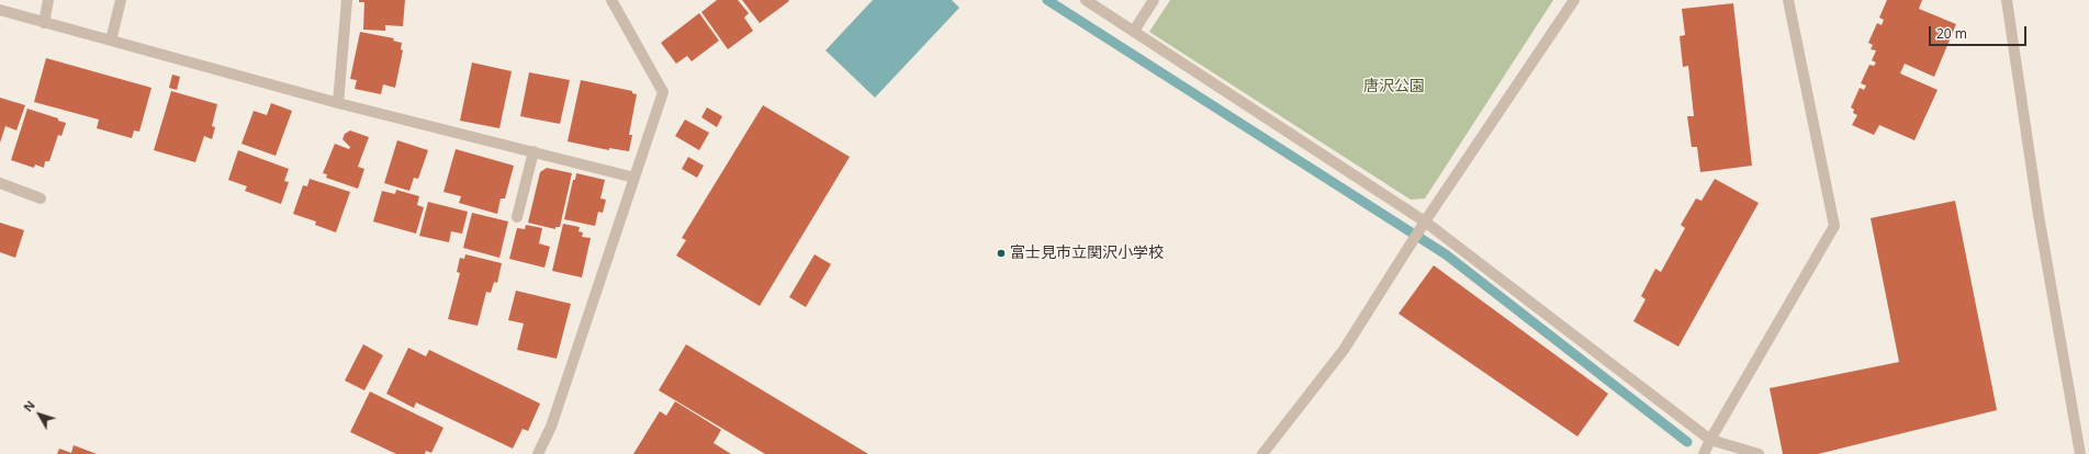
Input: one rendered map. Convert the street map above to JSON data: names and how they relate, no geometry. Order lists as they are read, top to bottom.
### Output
{
  "parks": ["唐沢公園"],
  "places": ["富士見市立関沢小学校"],
  "scale_bar": "20 m",
  "north": "top left"
}
